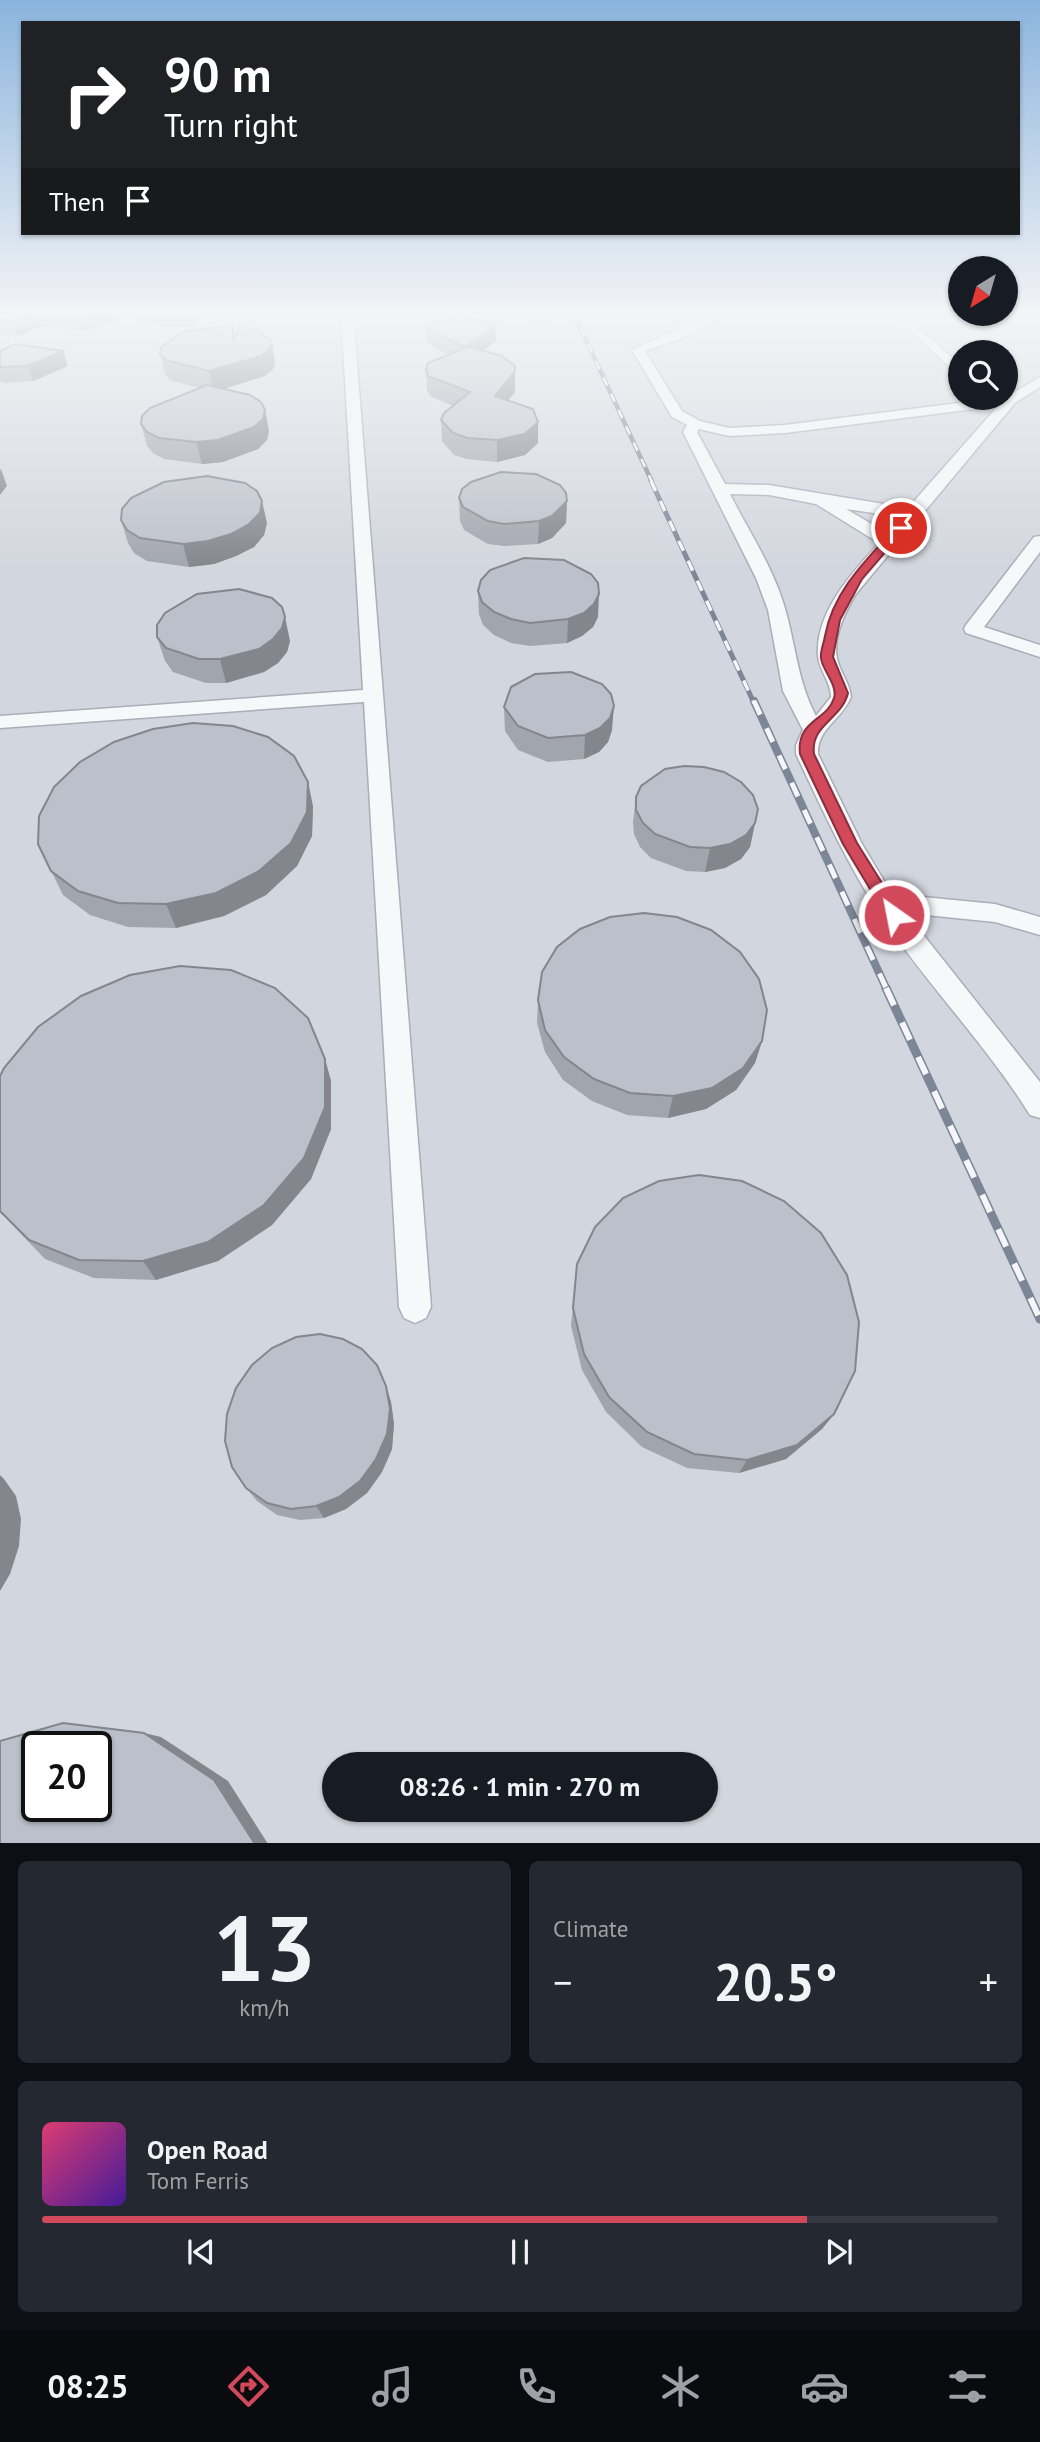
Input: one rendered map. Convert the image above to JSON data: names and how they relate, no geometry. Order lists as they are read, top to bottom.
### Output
{
  "north": "bottom left",
  "page": {
    "turn": ["90 m", "Turn right"],
    "then": "Then",
    "limit": "20",
    "trip": "08:26 · 1 min · 270 m",
    "tile": [
      ["13", "km/h"],
      "Climate"
    ],
    "heat": ["−", "20.5°", "+"],
    "song": ["Open Road", "Tom Ferris"],
    "tabs": "08:25"
  }
}
